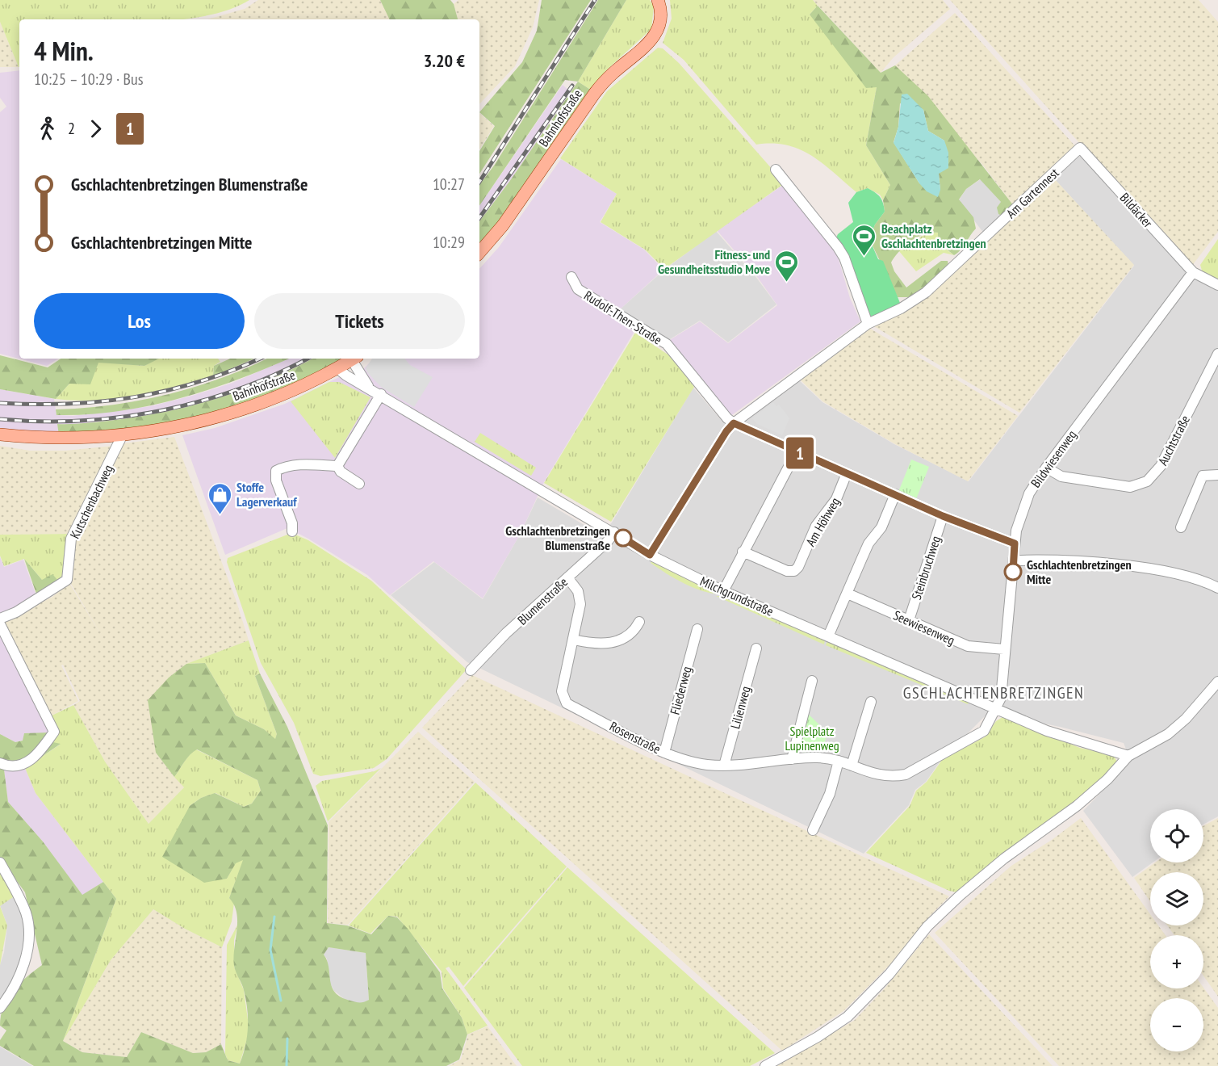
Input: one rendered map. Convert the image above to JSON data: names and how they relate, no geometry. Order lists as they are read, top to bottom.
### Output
{
  "streets": {
    "main road": ["Bahnhofstraße"],
    "street": [
      "Am Gartennest",
      "Bildäcker",
      "Rudolf-Then-Straße",
      "Auchtstraße",
      "Bildwiesenweg",
      "Kutschenbachweg",
      "Am Höhweg",
      "Steinbruchweg",
      "Milchgrundstraße",
      "Blumenstraße",
      "Seewiesenweg",
      "Fliederweg",
      "Lilienweg",
      "Rosenstraße"
    ]
  },
  "crossings": [
    ["Bahnhofstraße", "Kutschenbachweg"],
    ["Bahnhofstraße", "Milchgrundstraße"],
    ["Am Gartennest", "Bildäcker"],
    ["Am Gartennest", "Rudolf-Then-Straße"],
    ["Bildäcker", "Bildwiesenweg"],
    ["Rudolf-Then-Straße", "Bildwiesenweg"],
    ["Rudolf-Then-Straße", "Am Höhweg"],
    ["Rudolf-Then-Straße", "Steinbruchweg"],
    ["Auchtstraße", "Bildwiesenweg"],
    ["Bildwiesenweg", "Milchgrundstraße"],
    ["Bildwiesenweg", "Seewiesenweg"],
    ["Bildwiesenweg", "Rosenstraße"],
    ["Steinbruchweg", "Seewiesenweg"],
    ["Milchgrundstraße", "Blumenstraße"],
    ["Milchgrundstraße", "Rosenstraße"],
    ["Blumenstraße", "Rosenstraße"],
    ["Fliederweg", "Rosenstraße"],
    ["Lilienweg", "Rosenstraße"]
  ],
  "districts": ["GSCHLACHTENBRETZINGEN"],
  "parks": ["Spielplatz Lupinenweg"],
  "places": {
    "sports": ["Beachplatz Gschlachtenbretzingen", "Fitness- und Gesundheitsstudio Move"],
    "shop": ["Stoffe Lagerverkauf"],
    "other": ["Gschlachtenbretzingen Blumenstraße", "Gschlachtenbretzingen Mitte"]
  },
  "lines": ["bus line 1"],
  "page": {
    "on_map": "1",
    "heading": ["4 Min.", "10:25 – 10:29 · Bus", "3.20 €"],
    "legs": ["2", "1"],
    "list": [
      {
        "name": "Gschlachtenbretzingen Blumenstraße",
        "value": "10:27"
      },
      {
        "name": "Gschlachtenbretzingen Mitte",
        "value": "10:29"
      }
    ],
    "buttons": ["Los", "Tickets"],
    "map_buttons": ["+", "−"]
  }
}
